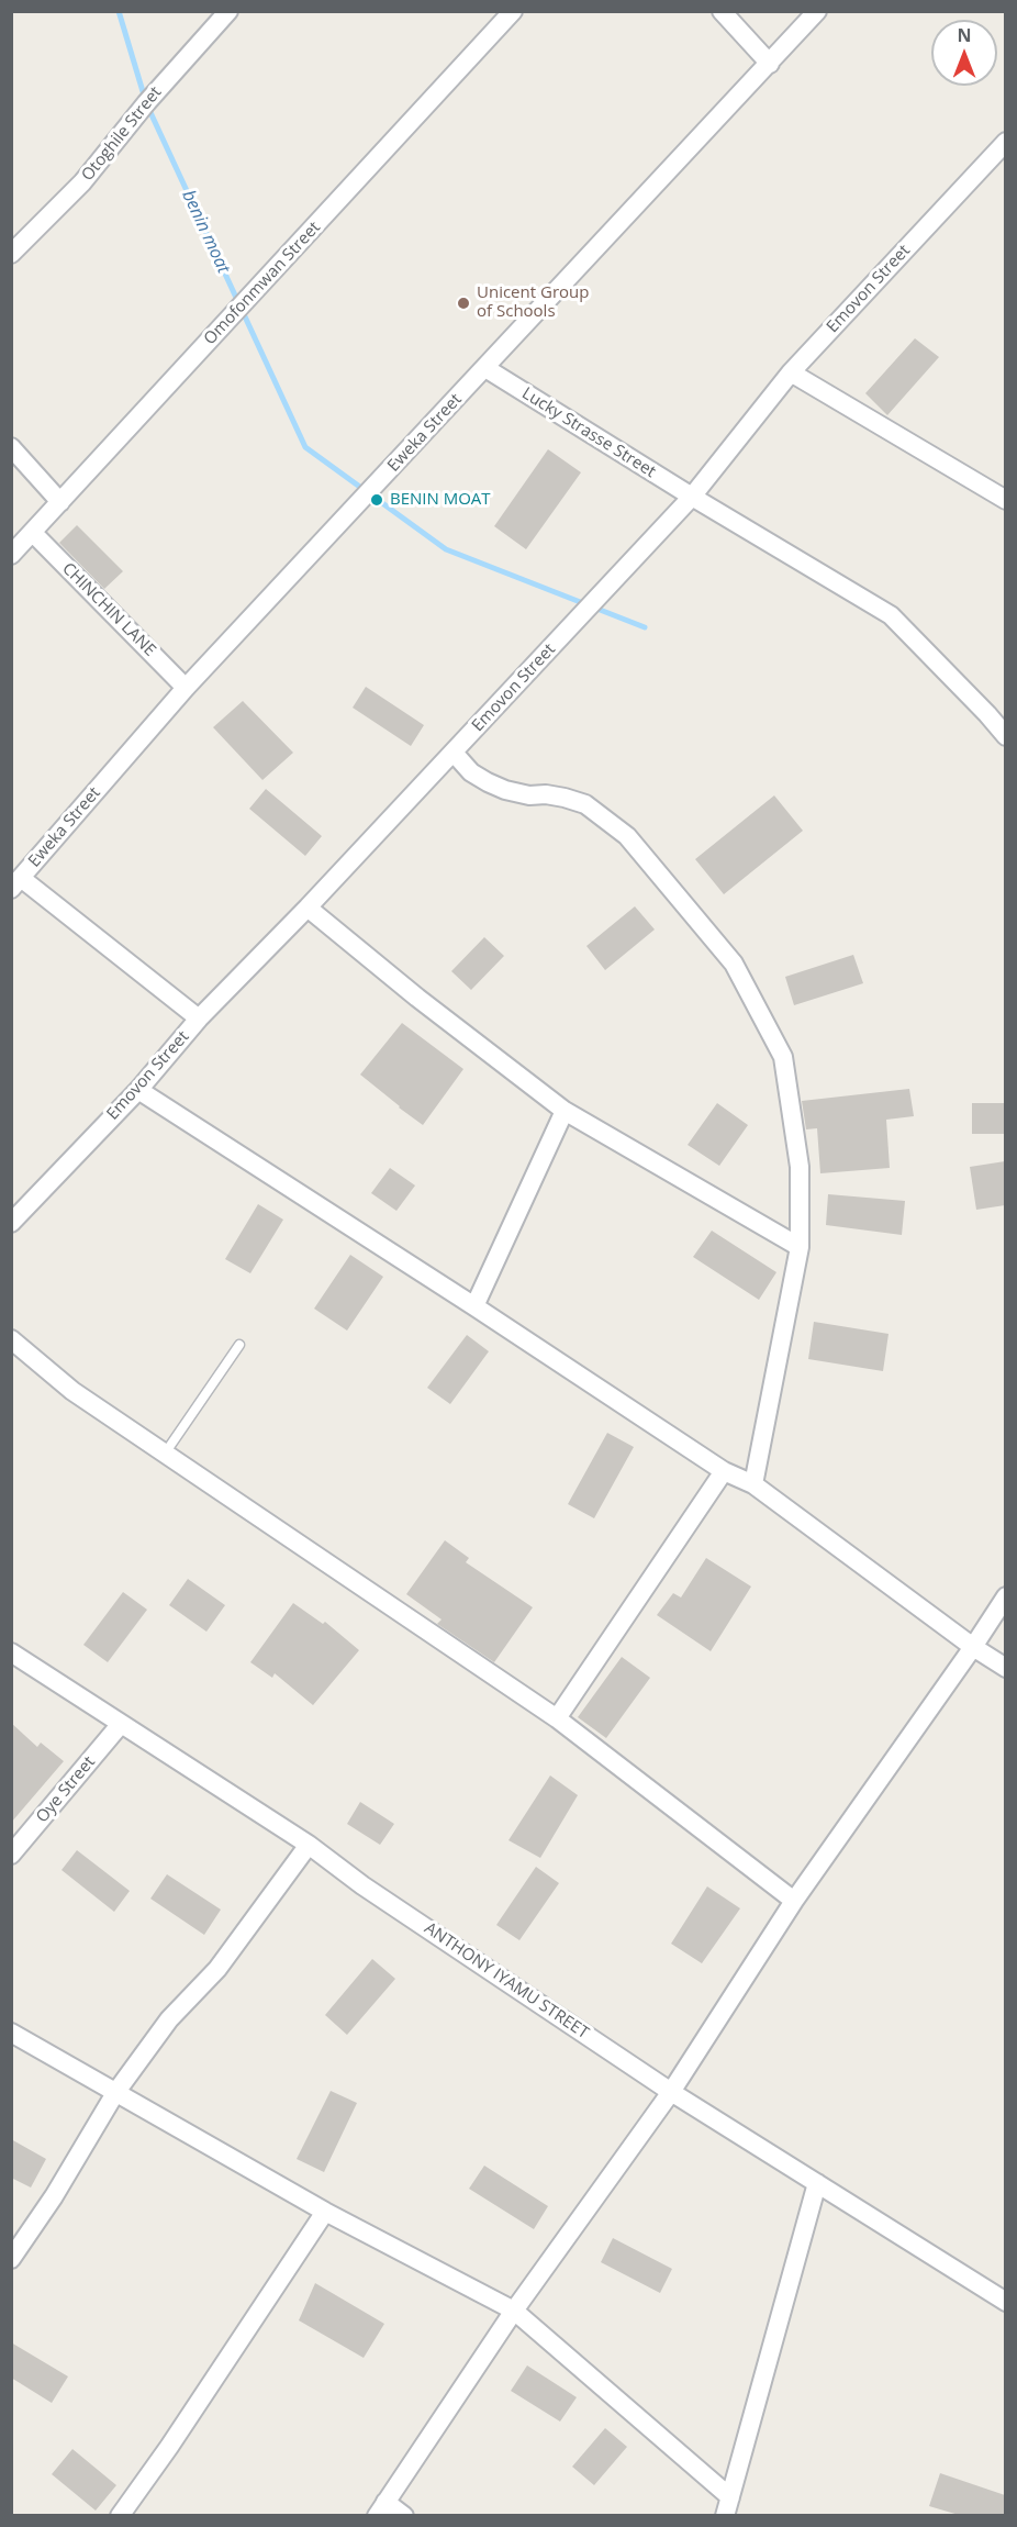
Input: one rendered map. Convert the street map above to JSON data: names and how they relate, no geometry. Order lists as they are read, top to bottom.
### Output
{
  "streets": {
    "street": [
      "Otoghile Street",
      "Omofonmwan Street",
      "Emovon Street",
      "Eweka Street",
      "Lucky Strasse Street",
      "CHINCHIN LANE",
      "Oye Street",
      "ANTHONY IYAMU STREET"
    ]
  },
  "crossings": [
    ["Omofonmwan Street", "CHINCHIN LANE"],
    ["Emovon Street", "Lucky Strasse Street"],
    ["Eweka Street", "Lucky Strasse Street"],
    ["Eweka Street", "CHINCHIN LANE"],
    ["Oye Street", "ANTHONY IYAMU STREET"]
  ],
  "water": ["benin moat"],
  "places": ["Unicent Group of Schools", "BENIN MOAT"],
  "north": "top"
}
